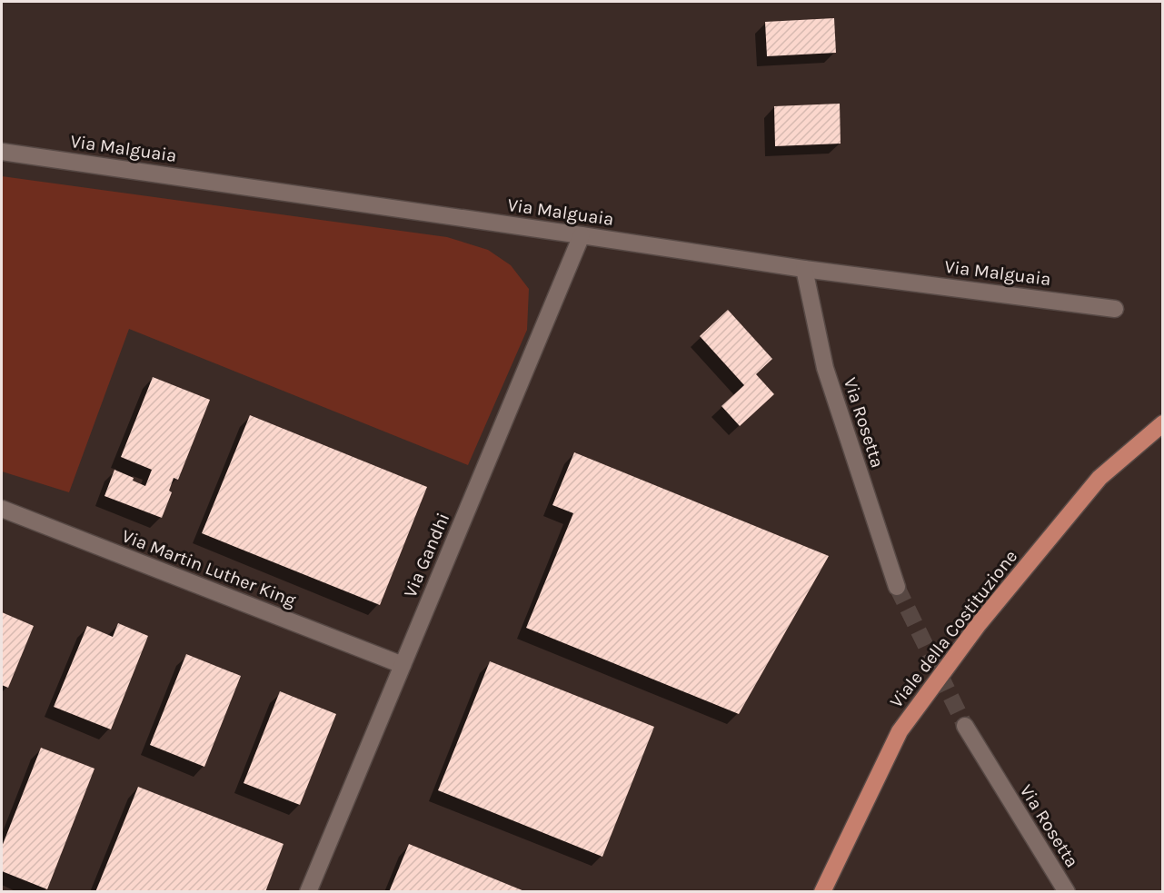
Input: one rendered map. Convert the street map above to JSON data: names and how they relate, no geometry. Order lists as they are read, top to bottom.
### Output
{
  "streets": {
    "main road": ["Viale della Costituzione"],
    "street": [
      "Via Malguaia",
      "Via Rosetta",
      "Via Gandhi",
      "Via Martin Luther King"
    ]
  },
  "crossings": [
    ["Via Malguaia", "Via Rosetta"],
    ["Via Malguaia", "Via Gandhi"],
    ["Via Gandhi", "Via Martin Luther King"]
  ]
}
